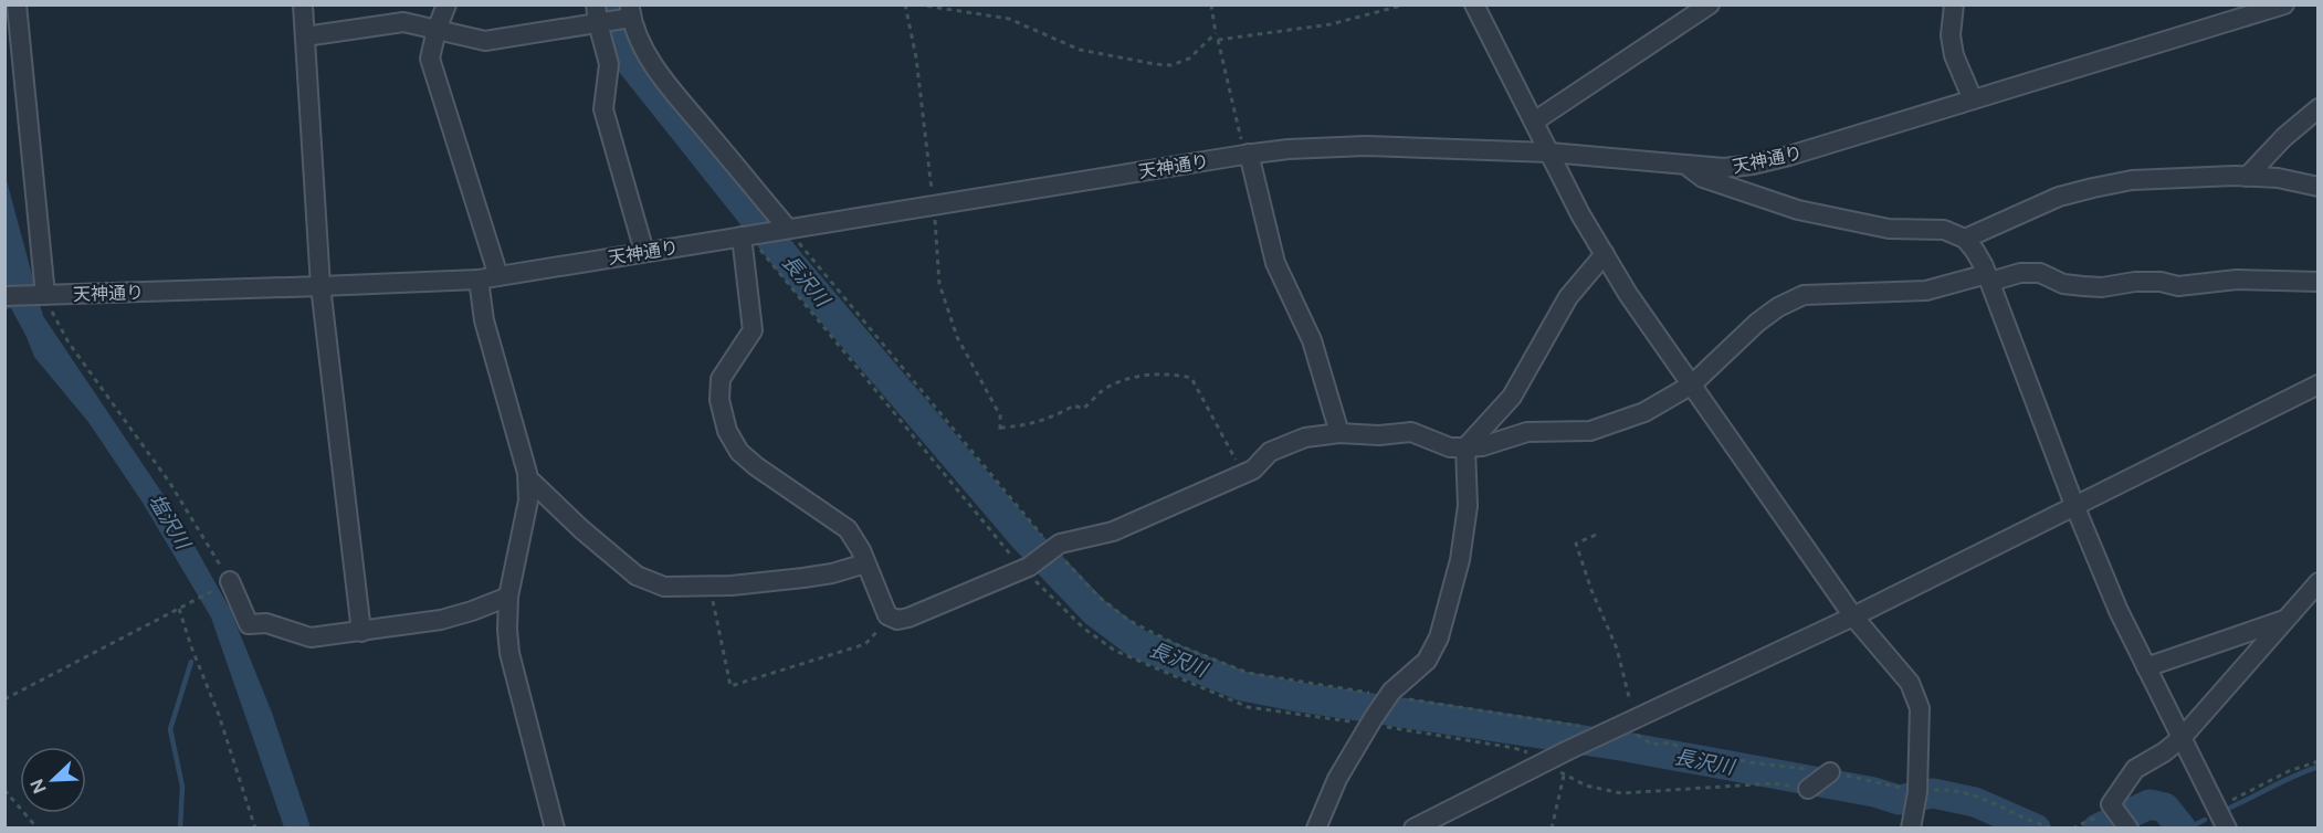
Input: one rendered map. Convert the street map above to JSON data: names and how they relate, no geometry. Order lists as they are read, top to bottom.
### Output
{
  "streets": {
    "street": ["天神通り"]
  },
  "water": ["長沢川", "塩沢川"],
  "north": "bottom left"
}
